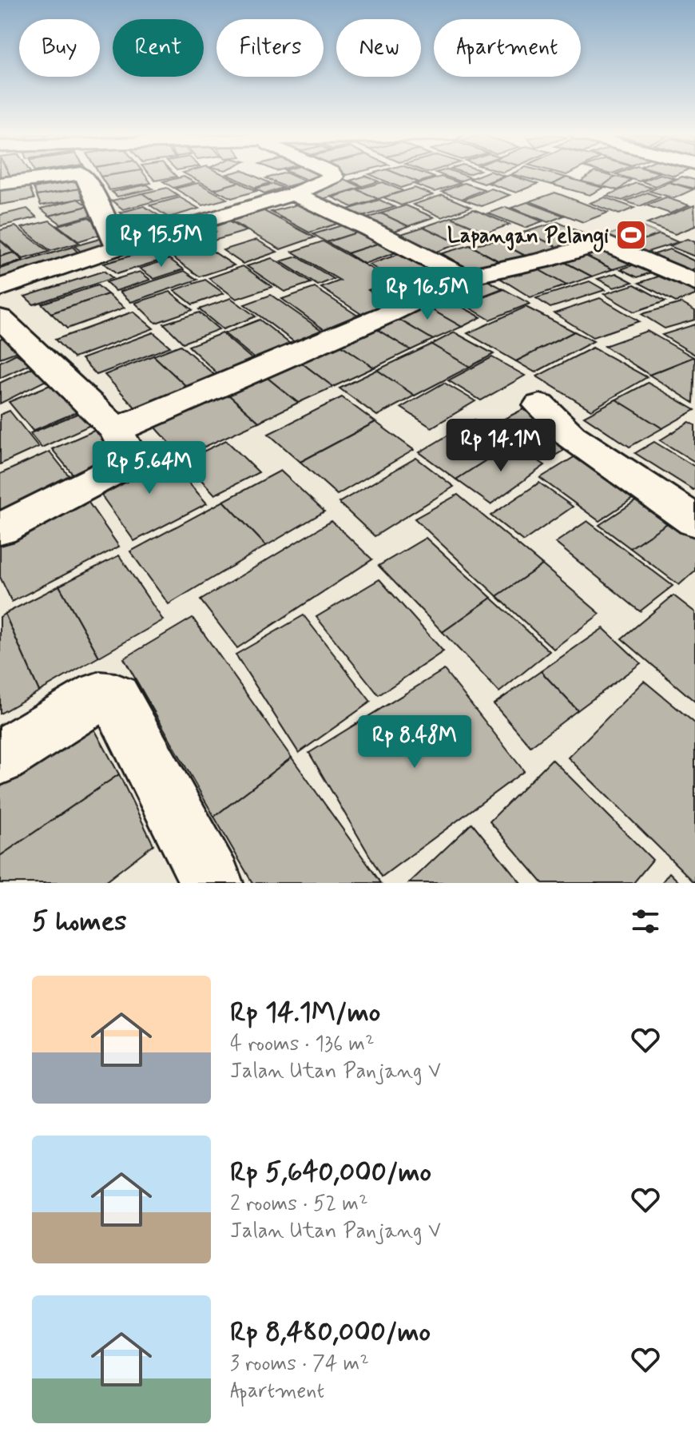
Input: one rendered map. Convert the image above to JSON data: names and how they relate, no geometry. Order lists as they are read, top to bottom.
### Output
{
  "places": {
    "sports": ["Lapangan Pelangi"]
  },
  "page": {
    "chip": [
      "Buy",
      "Rent",
      "Filters",
      "New",
      "Apartment"
    ],
    "price": [
      "Rp 15.5M",
      "Rp 16.5M",
      "Rp 14.1M",
      "Rp 5.64M",
      "Rp 8.48M"
    ],
    "heading": "5 homes",
    "list": [
      {
        "name": "Rp 14.1M/mo",
        "note": "4 rooms · 136 m² · Jalan Utan Panjang V"
      },
      {
        "name": "Rp 5,640,000/mo",
        "note": "2 rooms · 52 m² · Jalan Utan Panjang V"
      },
      {
        "name": "Rp 8,480,000/mo",
        "note": "3 rooms · 74 m² · Apartment"
      }
    ]
  }
}
